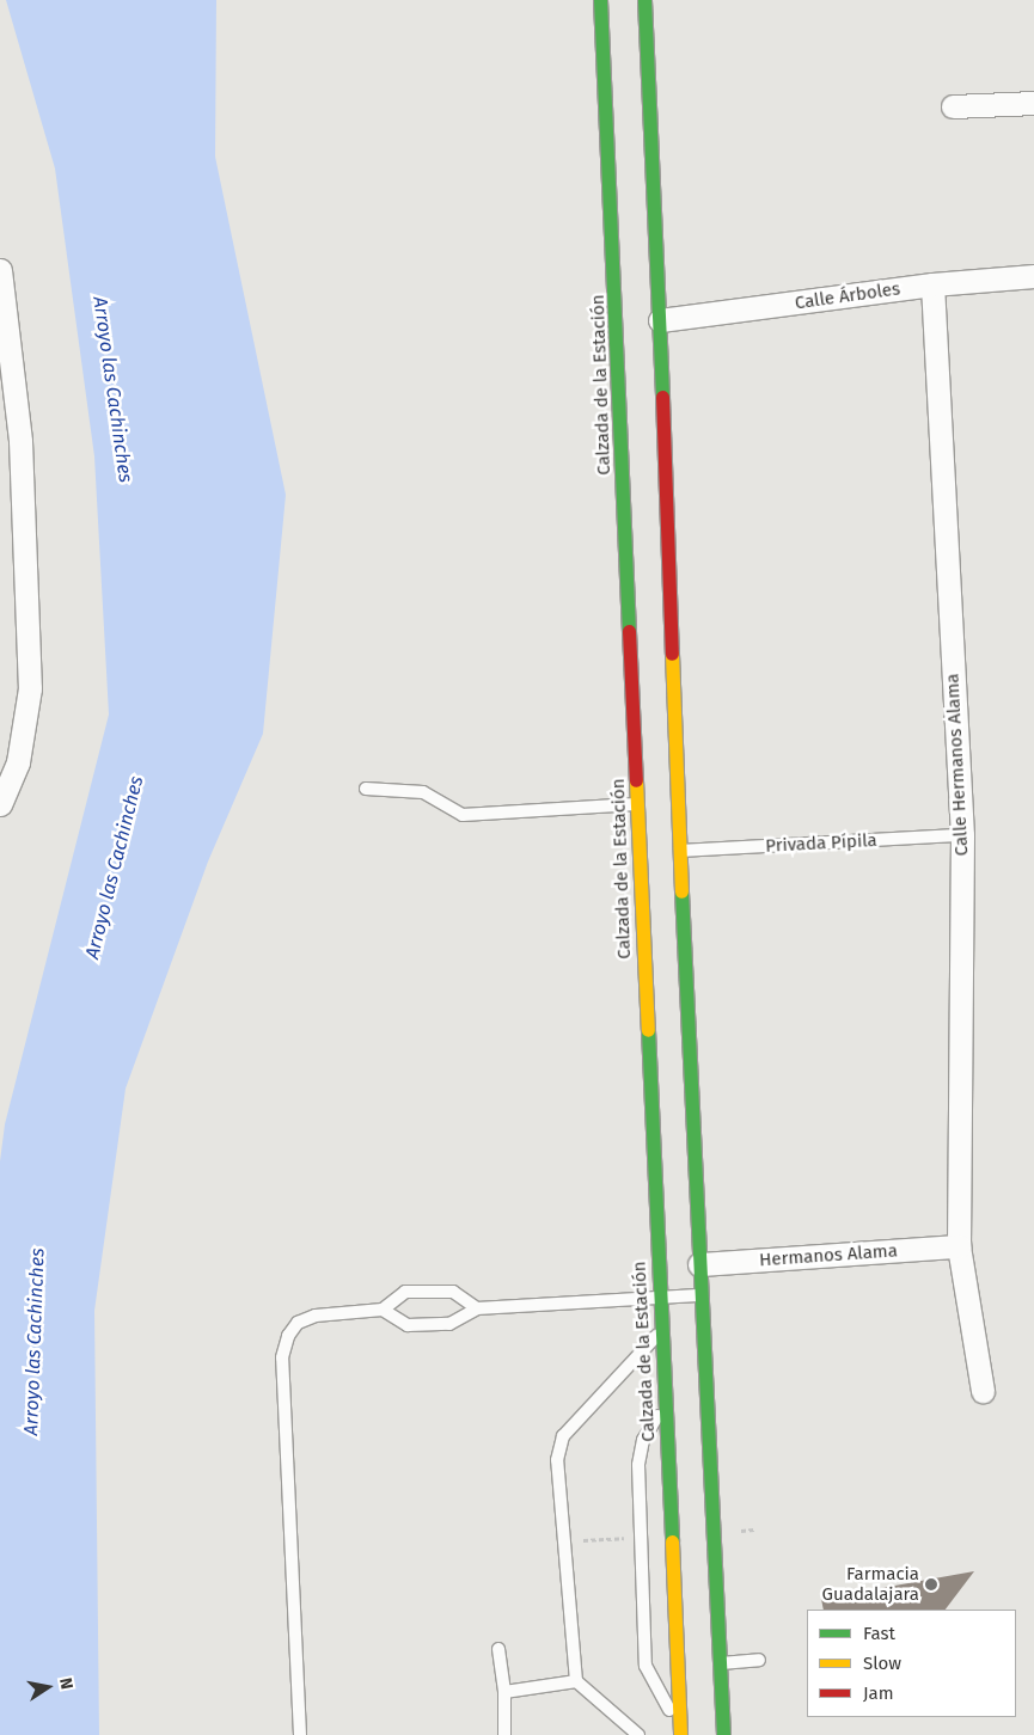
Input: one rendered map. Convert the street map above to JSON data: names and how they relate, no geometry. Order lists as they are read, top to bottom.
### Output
{
  "streets": {
    "main road": ["Calzada de la Estación"],
    "street": ["Calle Árboles", "Calle Hermanos Alama", "Hermanos Alama"],
    "lane": ["Privada Pípila"]
  },
  "crossings": [
    ["Calle Árboles", "Calle Hermanos Alama"],
    ["Calle Hermanos Alama", "Privada Pípila"],
    ["Calle Hermanos Alama", "Hermanos Alama"]
  ],
  "water": ["Arroyo las Cachinches"],
  "places": ["Farmacia Guadalajara"],
  "legend": ["Fast", "Slow", "Jam"],
  "north": "right"
}
